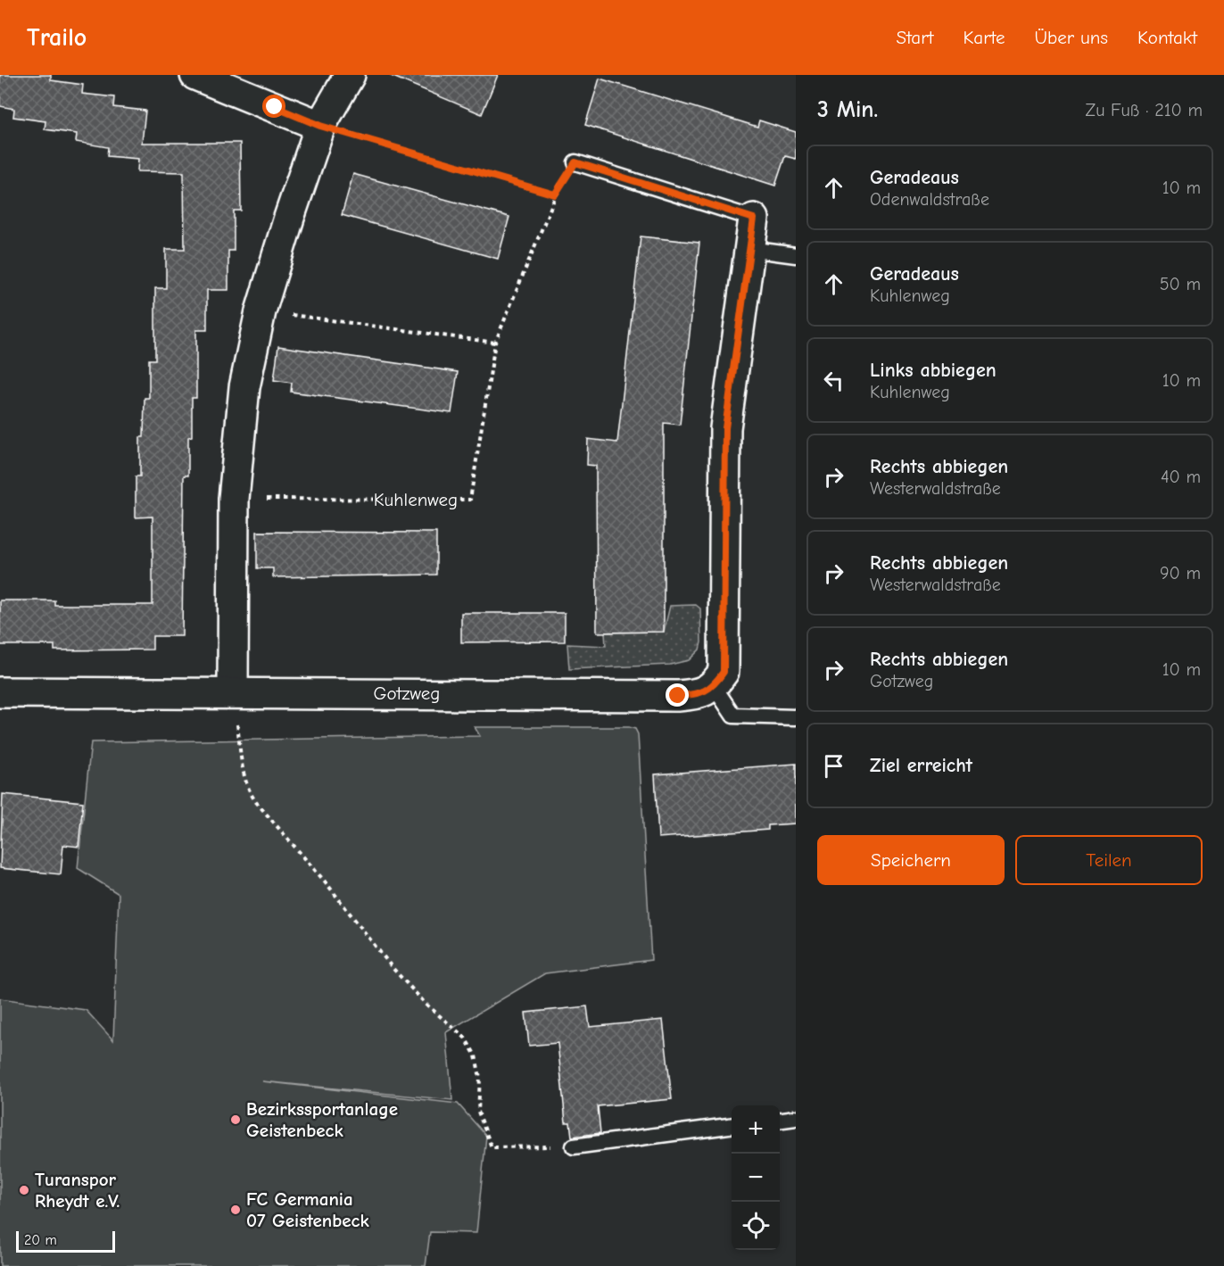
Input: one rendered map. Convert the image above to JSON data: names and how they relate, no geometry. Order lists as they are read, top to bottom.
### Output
{
  "streets": {
    "street": ["Gotzweg"],
    "path": ["Kuhlenweg"]
  },
  "places": ["Bezirkssportanlage Geistenbeck", "Turanspor Rheydt e.V.", "FC Germania 07 Geistenbeck"],
  "scale_bar": "20 m",
  "page": {
    "header": "Trailo",
    "nav": [
      "Start",
      "Karte",
      "Über uns",
      "Kontakt"
    ],
    "heading": ["3 Min.", "Zu Fuß · 210 m"],
    "list": [
      ["Geradeaus", "Odenwaldstraße", "10 m"],
      ["Geradeaus", "Kuhlenweg", "50 m"],
      ["Links abbiegen", "Kuhlenweg", "10 m"],
      ["Rechts abbiegen", "Westerwaldstraße", "40 m"],
      ["Rechts abbiegen", "Westerwaldstraße", "90 m"],
      ["Rechts abbiegen", "Gotzweg", "10 m"],
      "Ziel erreicht"
    ],
    "buttons": ["Speichern", "Teilen"],
    "map_buttons": ["+", "−"],
    "scale": "20 m"
  }
}
